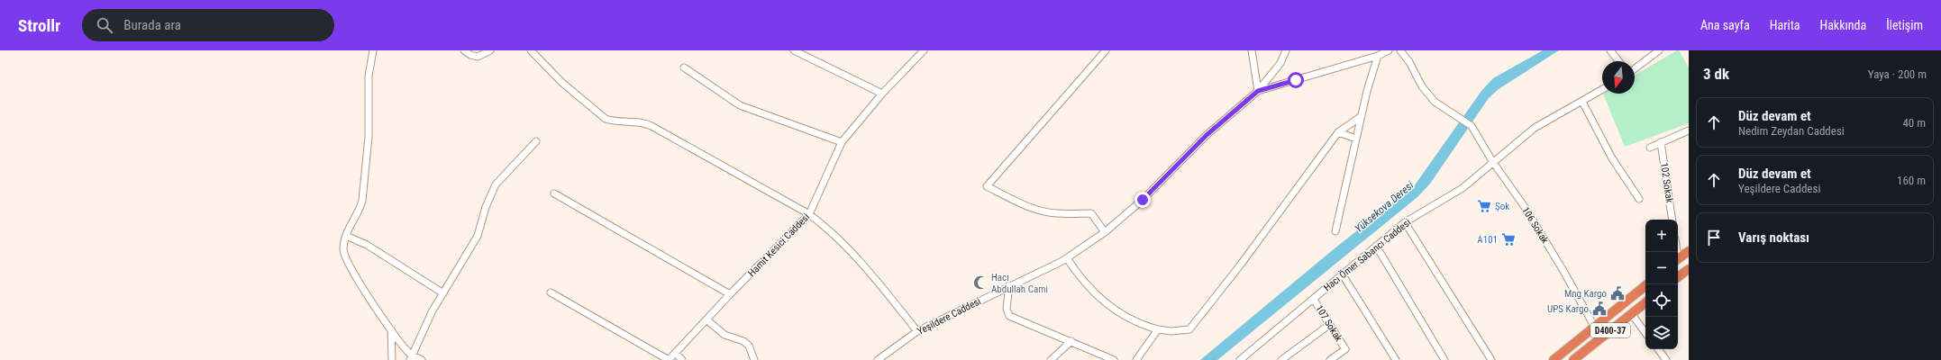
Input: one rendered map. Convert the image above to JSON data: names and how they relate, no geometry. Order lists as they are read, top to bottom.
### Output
{
  "streets": {
    "highway": ["D400-37"],
    "street": [
      "102 Sokak",
      "106 Sokak",
      "Hamit Kesici Caddesi",
      "Hacı Ömer Sabancı Caddesi",
      "Yeşildere Caddesi",
      "107 Sokak"
    ]
  },
  "crossings": [
    ["106 Sokak", "Hacı Ömer Sabancı Caddesi"],
    ["106 Sokak", "D400-37"],
    ["Hacı Ömer Sabancı Caddesi", "107 Sokak"]
  ],
  "water": ["Yüksekova Deresi"],
  "places": {
    "supermarket": ["Şok", "A101"],
    "mosque": ["Hacı Abdullah Cami"],
    "public building": ["Mng Kargo", "UPS Kargo"]
  },
  "north": "bottom",
  "page": {
    "header": "Strollr",
    "search": "Burada ara",
    "nav": [
      "Ana sayfa",
      "Harita",
      "Hakkında",
      "İletişim"
    ],
    "heading": ["3 dk", "Yaya · 200 m"],
    "list": [
      ["Düz devam et", "Nedim Zeydan Caddesi", "40 m"],
      ["Düz devam et", "Yeşildere Caddesi", "160 m"],
      "Varış noktası"
    ],
    "map_buttons": ["+", "−"]
  }
}
